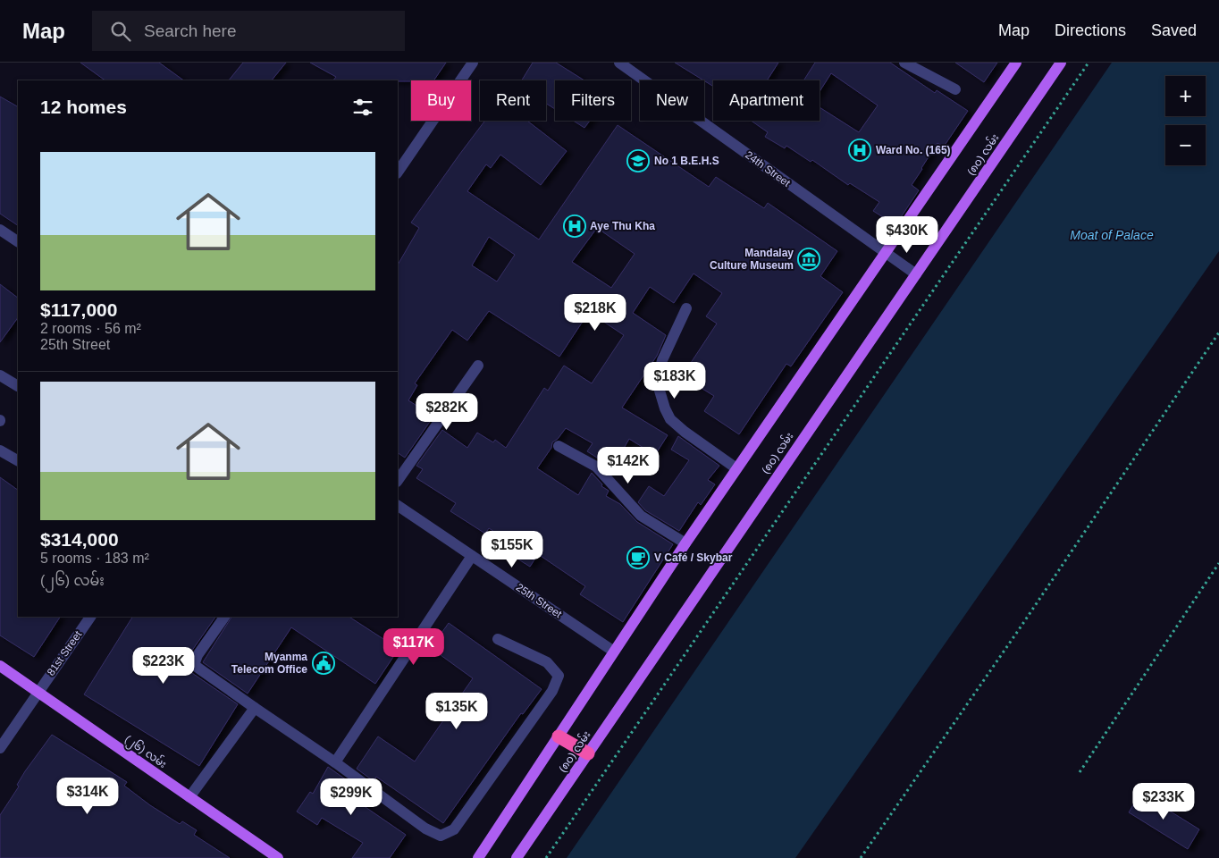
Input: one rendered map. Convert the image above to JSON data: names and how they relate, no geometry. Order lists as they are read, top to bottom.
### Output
{
  "streets": {
    "main road": ["(၈၀) လမ်း", "(၂၆) လမ်း"],
    "street": ["24th Street", "25th Street", "81st Street"]
  },
  "crossings": [
    ["(၈၀) လမ်း", "24th Street"],
    ["(၈၀) လမ်း", "25th Street"],
    ["81st Street", "(၂၆) လမ်း"]
  ],
  "water": ["Moat of Palace"],
  "places": {
    "hospital": ["Ward No. (165)", "Aye Thu Kha"],
    "school or university": ["No 1 B.E.H.S"],
    "museum": ["Mandalay Culture Museum"],
    "cafe": ["V Café / Skybar"],
    "public building": ["Myanma Telecom Office"]
  },
  "page": {
    "header": "Map",
    "search": "Search here",
    "nav": ["Map", "Directions", "Saved"],
    "map_buttons": ["+", "−"],
    "chip": [
      "Buy",
      "Rent",
      "Filters",
      "New",
      "Apartment"
    ],
    "heading": "12 homes",
    "list": [
      {
        "name": "$117,000",
        "note": "2 rooms · 56 m² · 25th Street"
      },
      {
        "name": "$314,000",
        "note": "5 rooms · 183 m² · (၂၆) လမ်း"
      }
    ],
    "price": [
      "$430K",
      "$218K",
      "$183K",
      "$282K",
      "$142K",
      "$155K",
      "$117K",
      "$223K",
      "$135K",
      "$314K",
      "$299K",
      "$233K"
    ]
  }
}
